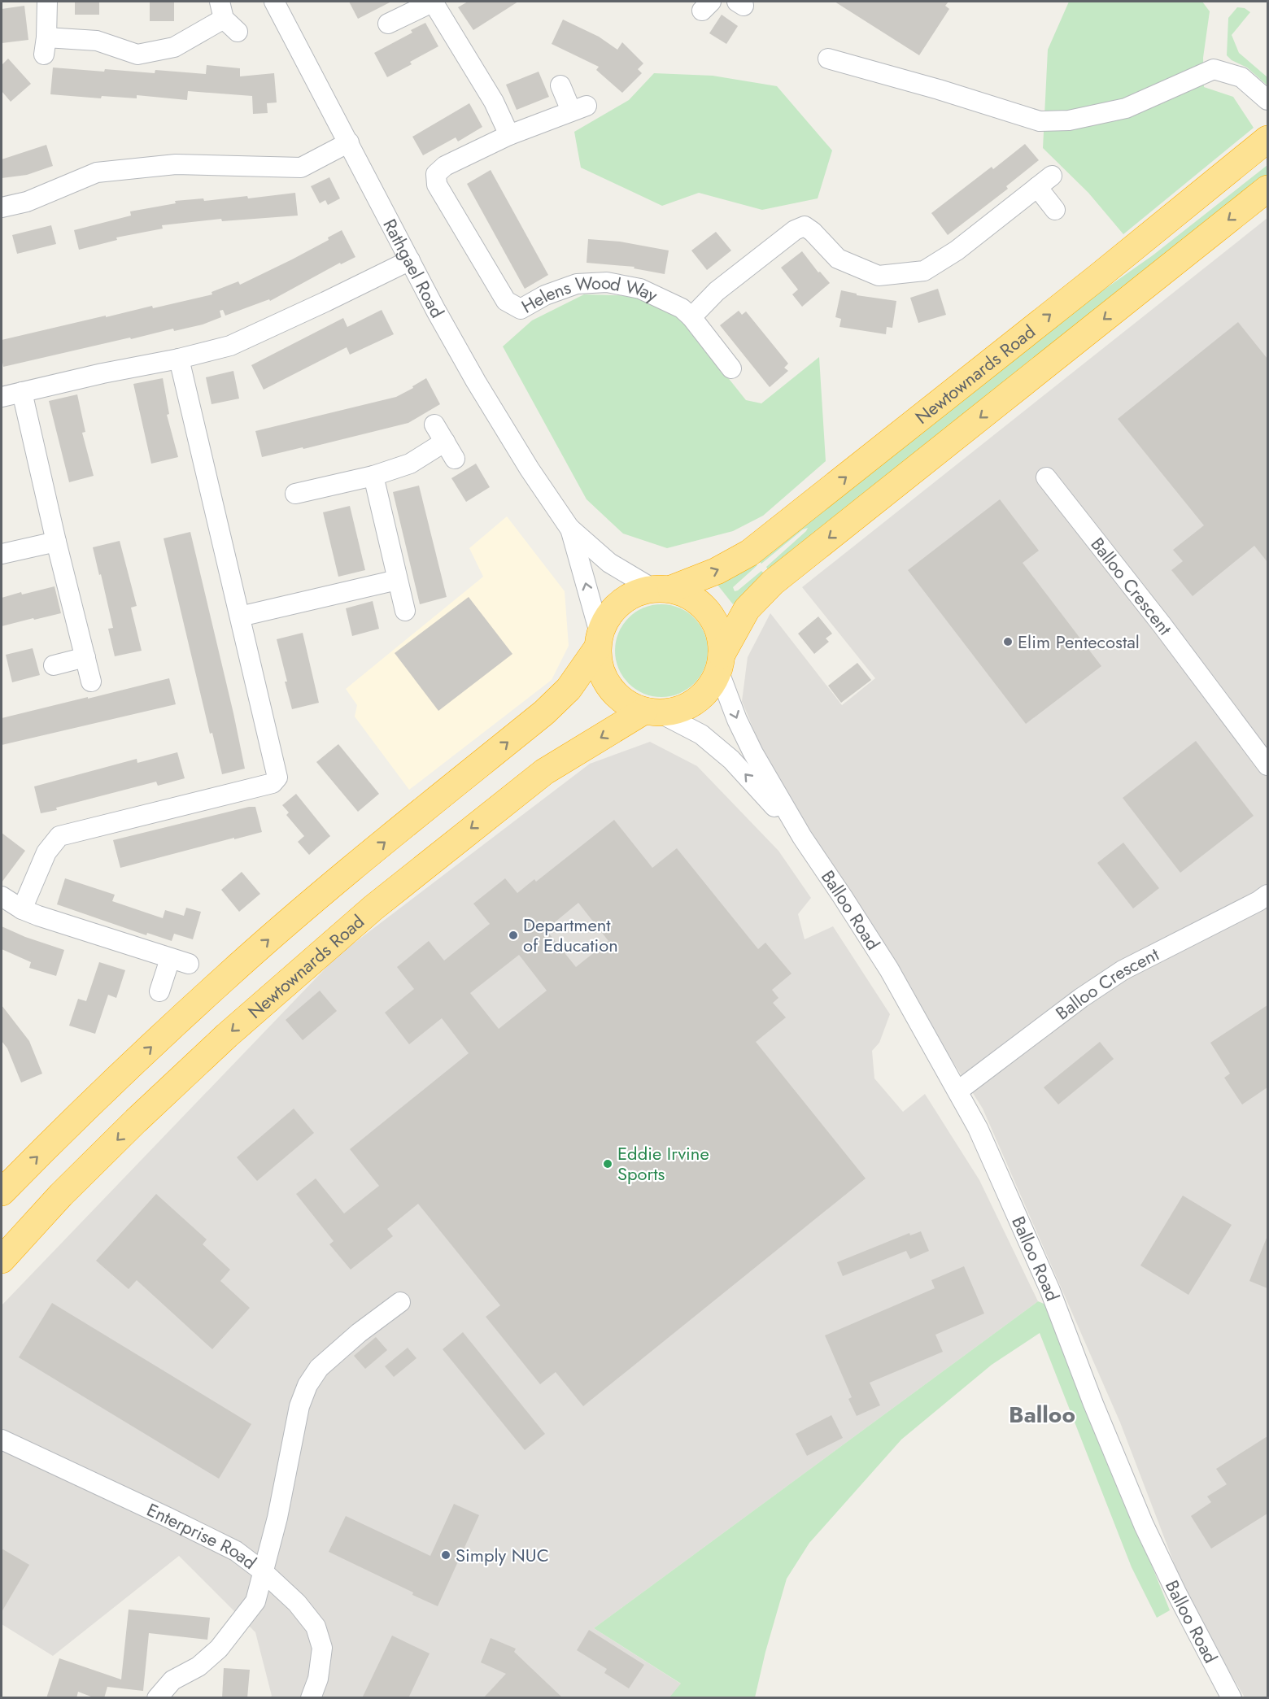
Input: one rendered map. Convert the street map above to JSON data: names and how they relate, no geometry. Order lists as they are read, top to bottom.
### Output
{
  "streets": {
    "highway": ["Newtownards Road"],
    "street": [
      "Rathgael Road",
      "Helens Wood Way",
      "Balloo Crescent",
      "Balloo Road",
      "Enterprise Road"
    ]
  },
  "crossings": [
    ["Rathgael Road", "Newtownards Road"],
    ["Rathgael Road", "Balloo Road"],
    ["Newtownards Road", "Balloo Road"],
    ["Balloo Crescent", "Balloo Road"]
  ],
  "districts": ["Balloo"],
  "places": [
    "Elim Pentecostal",
    "Department of Education",
    "Eddie Irvine Sports",
    "Simply NUC"
  ]
}
